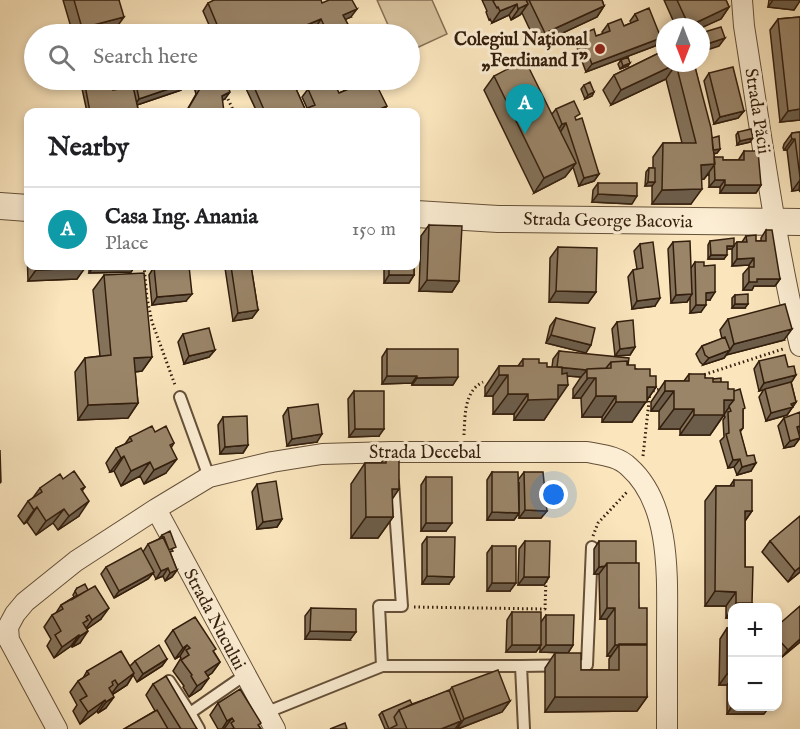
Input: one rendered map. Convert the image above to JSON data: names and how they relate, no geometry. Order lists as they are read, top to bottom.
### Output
{
  "streets": {
    "street": [
      "Strada Păcii",
      "Strada George Bacovia",
      "Strada Decebal",
      "Strada Nucului"
    ]
  },
  "crossings": [
    ["Strada Păcii", "Strada George Bacovia"],
    ["Strada Decebal", "Strada Nucului"]
  ],
  "places": ["Colegiul Național „Ferdinand I\""],
  "north": "bottom",
  "page": {
    "search": "Search here",
    "pins": "A",
    "heading": "Nearby",
    "list": [
      {
        "mark": "A",
        "name": "Casa Ing. Anania",
        "note": "Place",
        "value": "150 m"
      }
    ],
    "map_buttons": ["+", "−"]
  }
}
